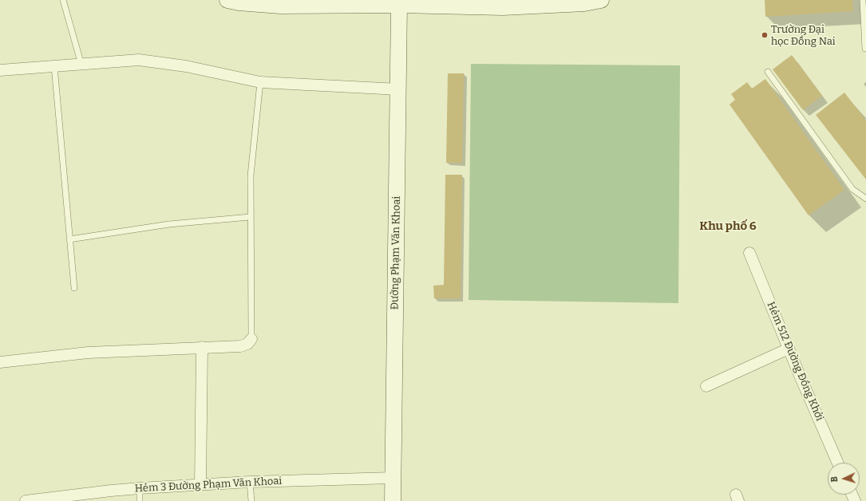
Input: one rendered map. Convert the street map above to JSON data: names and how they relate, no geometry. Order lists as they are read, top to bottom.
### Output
{
  "streets": {
    "street": ["Đường Phạm Văn Khoai", "Hẻm 512 Đường Đồng Khởi", "Hẻm 3 Đường Phạm Văn Khoai"]
  },
  "crossings": [
    ["Đường Phạm Văn Khoai", "Hẻm 3 Đường Phạm Văn Khoai"]
  ],
  "districts": ["Khu phố 6"],
  "places": ["Trường Đại học Đồng Nai"],
  "north": "left"
}
